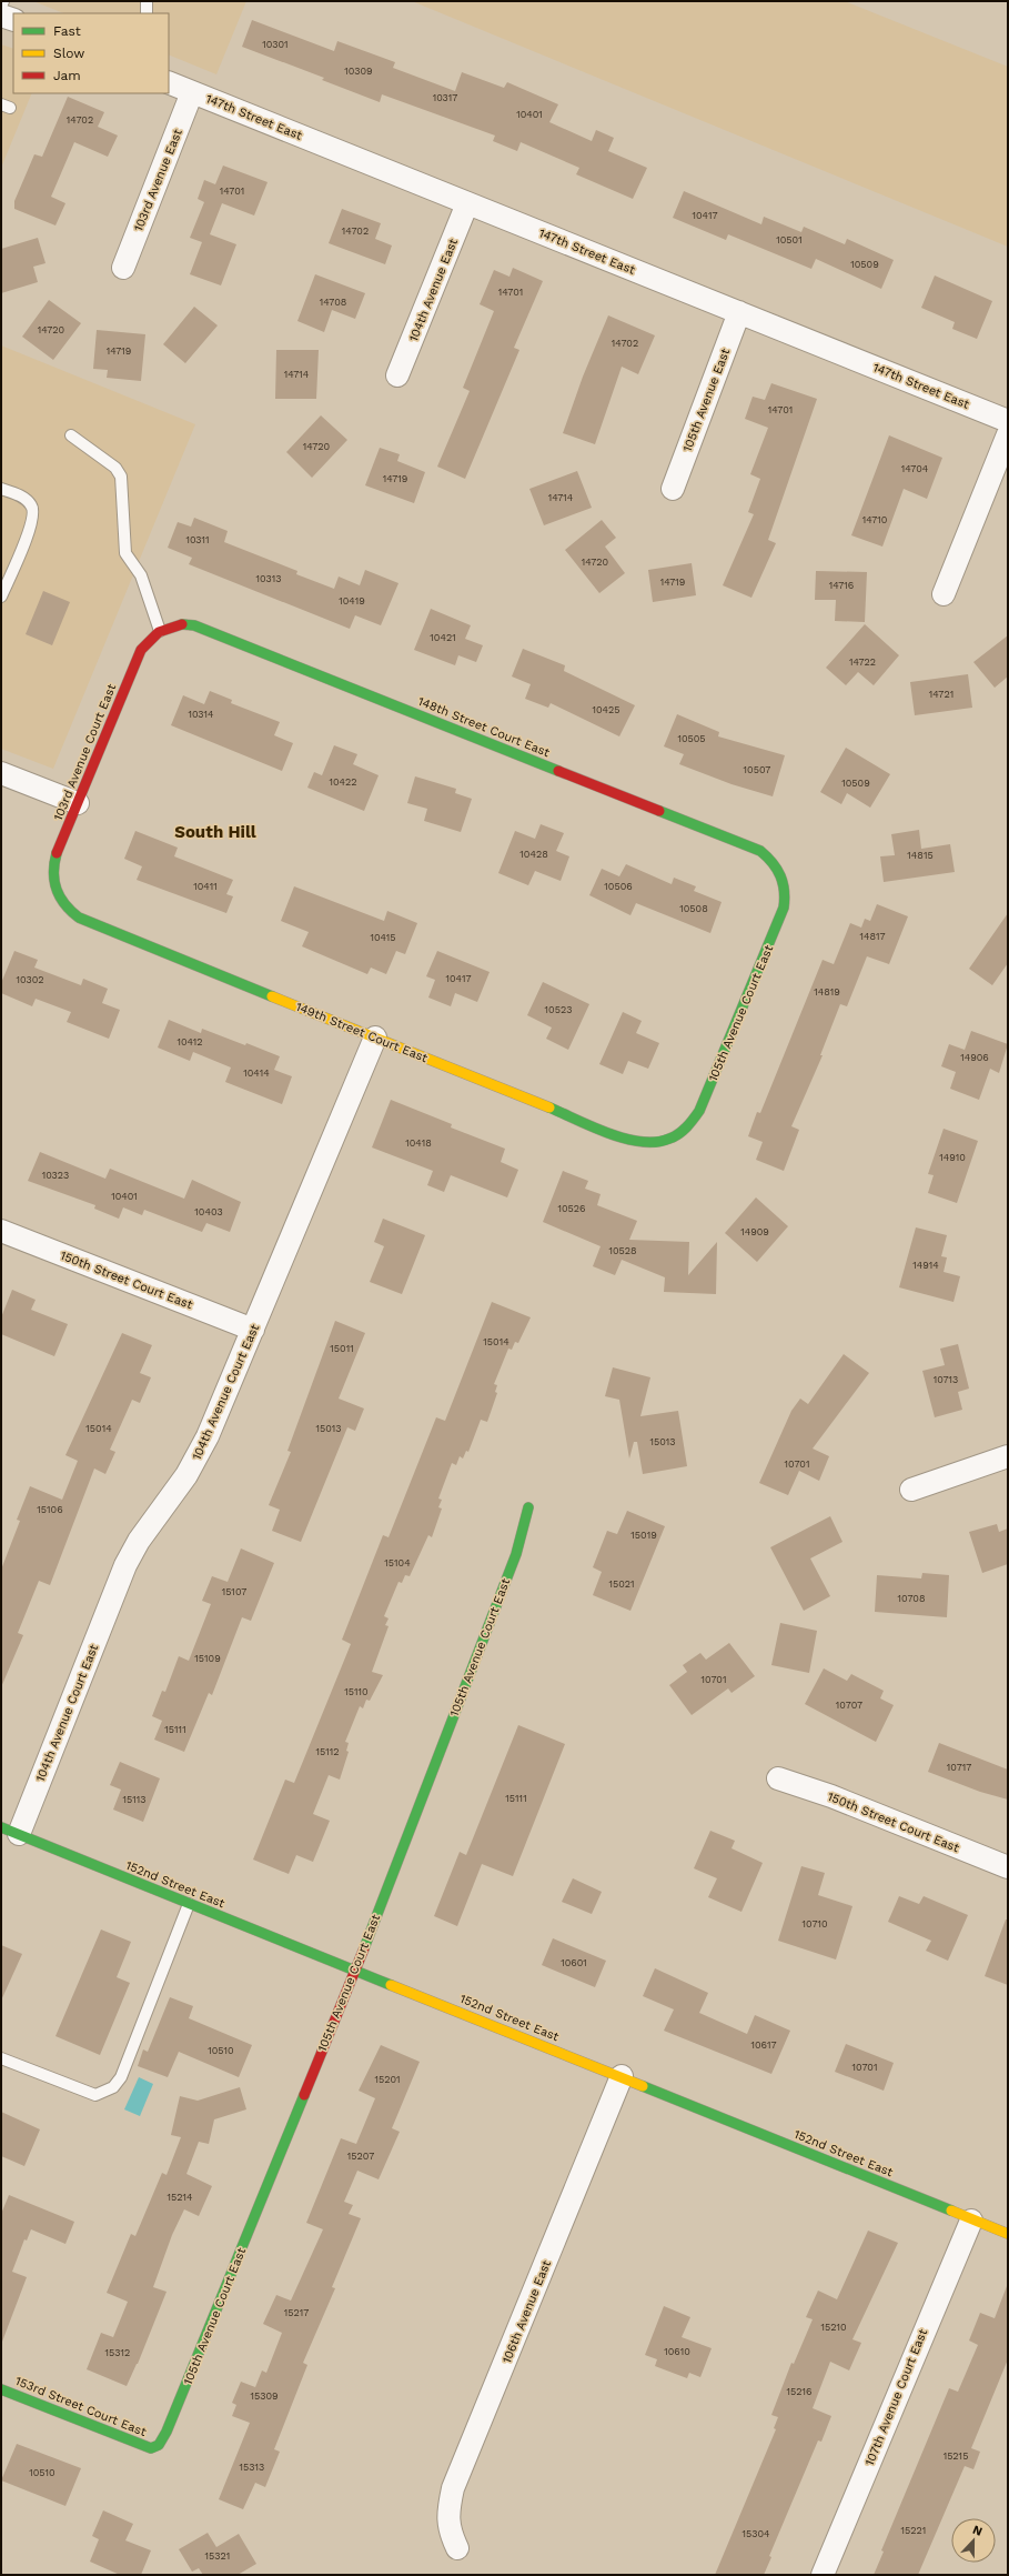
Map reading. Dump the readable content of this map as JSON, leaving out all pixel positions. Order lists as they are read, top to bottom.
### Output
{
  "streets": {
    "street": [
      "147th Street East",
      "103rd Avenue East",
      "104th Avenue East",
      "105th Avenue East",
      "148th Street Court East",
      "103rd Avenue Court East",
      "105th Avenue Court East",
      "149th Street Court East",
      "150th Street Court East",
      "104th Avenue Court East",
      "152nd Street East",
      "106th Avenue East",
      "107th Avenue Court East",
      "153rd Street Court East"
    ]
  },
  "crossings": [
    ["147th Street East", "103rd Avenue East"],
    ["147th Street East", "104th Avenue East"],
    ["147th Street East", "105th Avenue East"],
    ["148th Street Court East", "103rd Avenue Court East"],
    ["148th Street Court East", "105th Avenue Court East"],
    ["103rd Avenue Court East", "149th Street Court East"],
    ["105th Avenue Court East", "149th Street Court East"],
    ["105th Avenue Court East", "152nd Street East"],
    ["105th Avenue Court East", "153rd Street Court East"],
    ["149th Street Court East", "104th Avenue Court East"],
    ["150th Street Court East", "104th Avenue Court East"],
    ["104th Avenue Court East", "152nd Street East"],
    ["152nd Street East", "106th Avenue East"],
    ["152nd Street East", "107th Avenue Court East"]
  ],
  "districts": ["South Hill"],
  "house_numbers": [
    "10301",
    "10309",
    "10317",
    "10401",
    "14702",
    "14701",
    "10417",
    "14702",
    "10501",
    "10509",
    "14701",
    "14708",
    "14720",
    "14702",
    "14719",
    "14714",
    "14701",
    "14720",
    "14704",
    "14719",
    "14714",
    "14710",
    "10311",
    "14720",
    "10313",
    "14719",
    "14716",
    "10419",
    "10421",
    "14722",
    "14721",
    "10425",
    "10314",
    "10505",
    "10507",
    "10422",
    "10509",
    "10428",
    "14815",
    "10411",
    "10506",
    "10508",
    "14817",
    "10415",
    "10417",
    "10302",
    "14819",
    "10523",
    "10412",
    "14906",
    "10414",
    "10418",
    "14910",
    "10323",
    "10401",
    "10526",
    "10403",
    "14909",
    "10528",
    "14914",
    "15014",
    "15011",
    "10713",
    "15014",
    "15013",
    "15013",
    "10701",
    "15106",
    "15019",
    "15104",
    "15021",
    "15107",
    "10708",
    "15109",
    "10701",
    "15110",
    "10707",
    "15111",
    "15112",
    "10717",
    "15111",
    "15113",
    "10710",
    "10601",
    "10617",
    "10510",
    "10701",
    "15201",
    "15207",
    "15214",
    "15217",
    "15210",
    "10610",
    "15312",
    "15216",
    "15309",
    "15215",
    "15313",
    "10510",
    "15221",
    "15304",
    "15321"
  ],
  "legend": ["Fast", "Slow", "Jam"],
  "north": "top"
}
